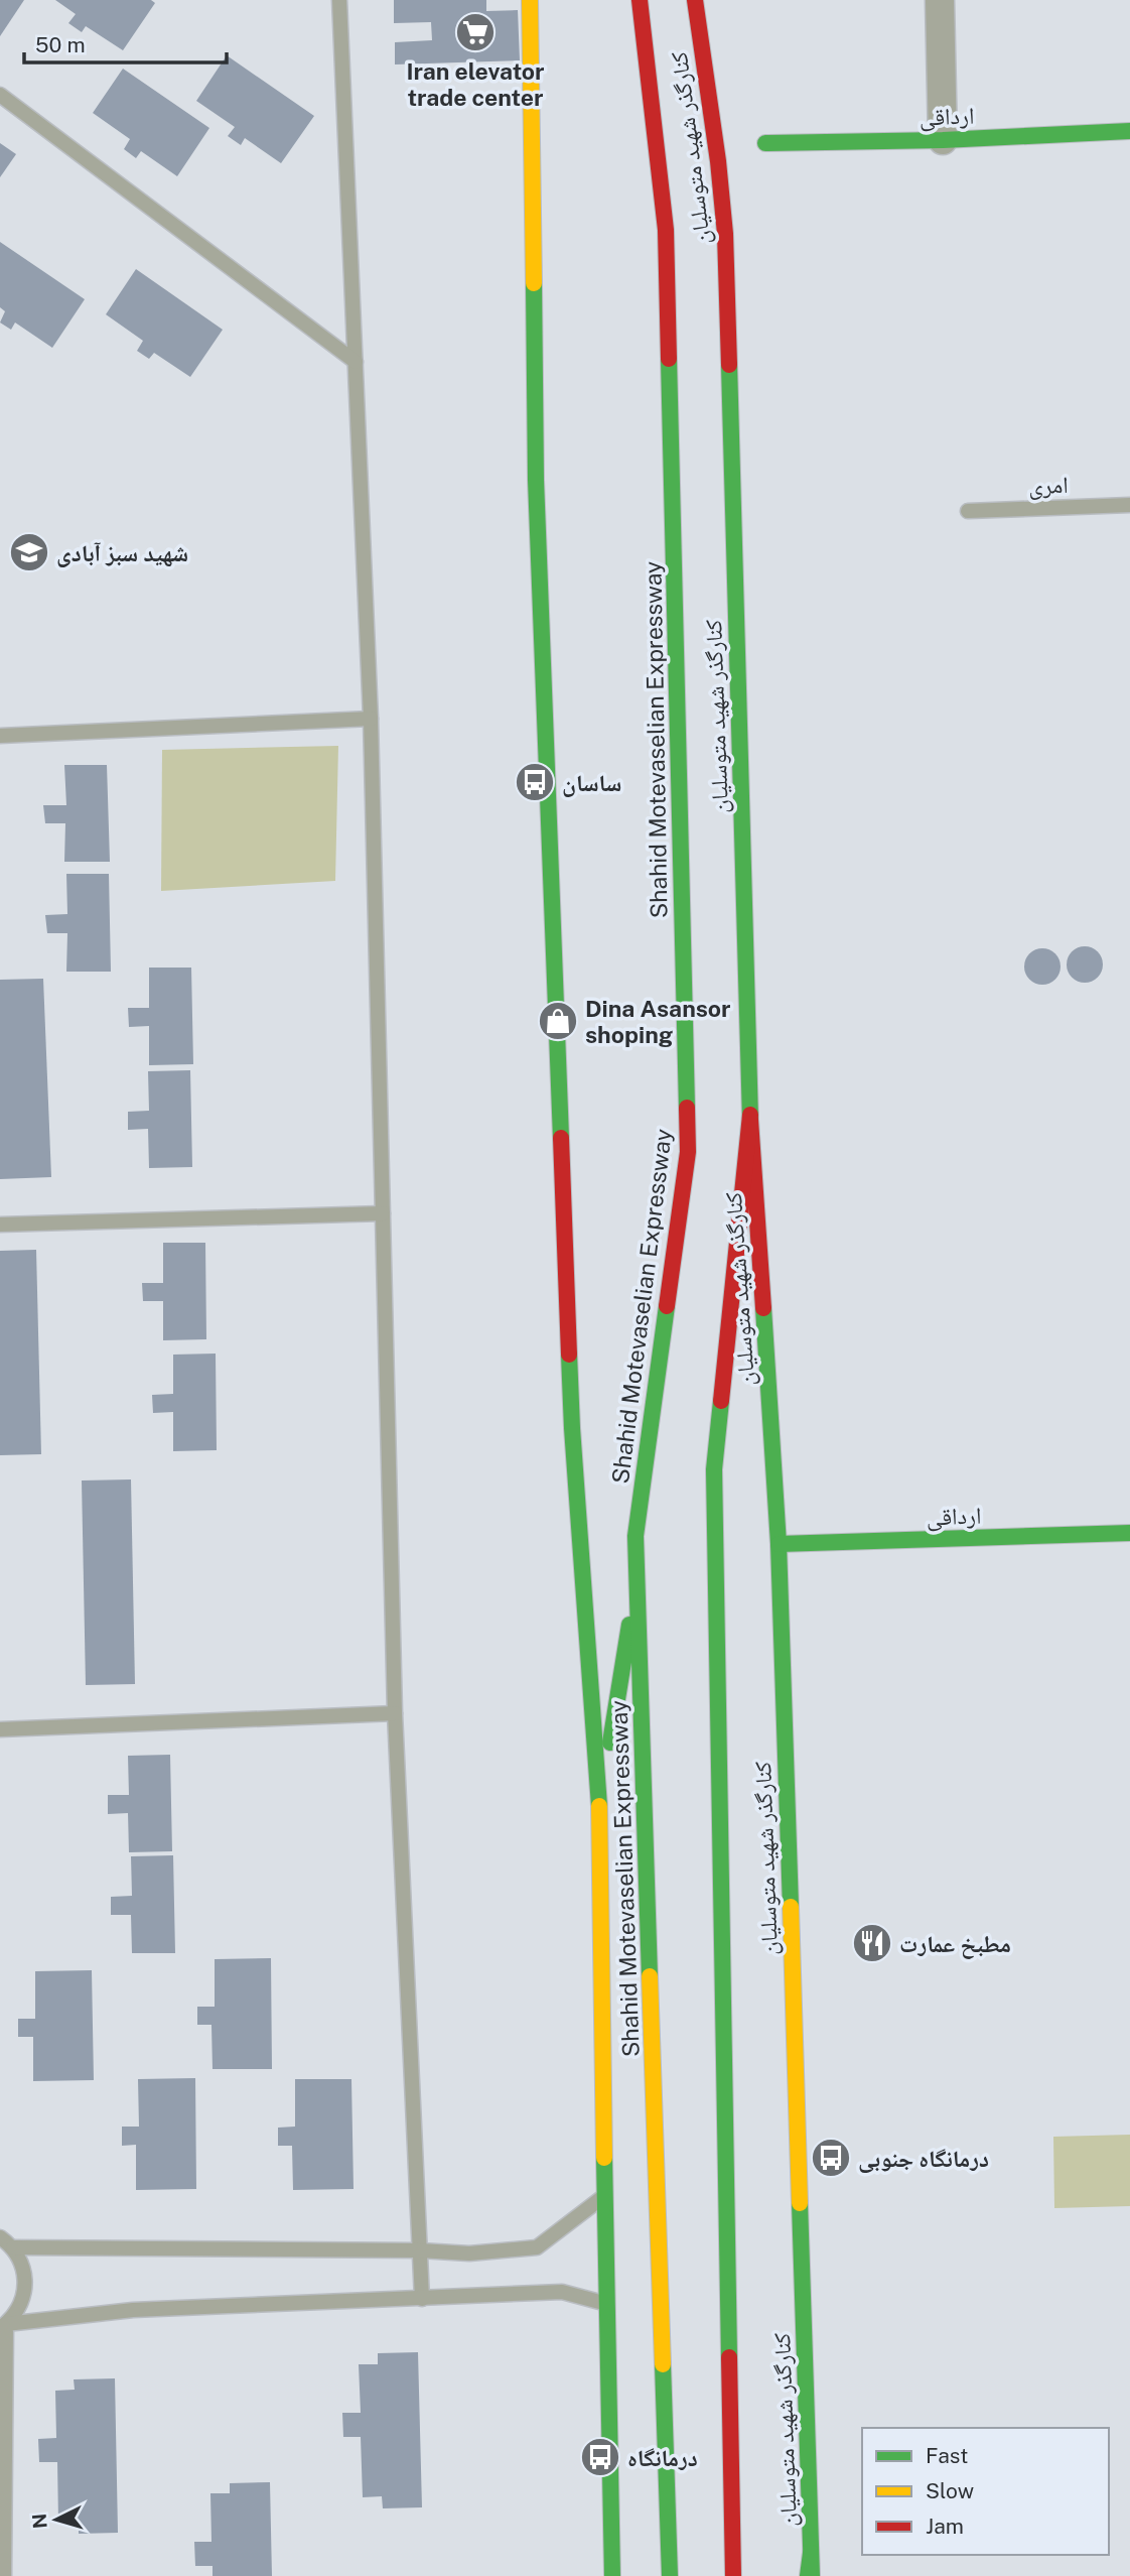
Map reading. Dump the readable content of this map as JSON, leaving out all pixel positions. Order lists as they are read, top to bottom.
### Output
{
  "streets": {
    "main road": ["ارداقی", "کنارگذر شهید متوسلیان", "Shahid Motevaselian Expressway"],
    "lane": ["امری"]
  },
  "crossings": [
    ["ارداقی", "کنارگذر شهید متوسلیان"]
  ],
  "places": {
    "supermarket": ["Iran elevator trade center"],
    "school or university": ["شهید سبز آبادی"],
    "bus stop": ["ساسان", "درمانگاه جنوبی", "درمانگاه"],
    "shop": ["Dina Asansor shoping"],
    "restaurant": ["مطبخ عمارت"]
  },
  "legend": ["Fast", "Slow", "Jam"],
  "scale_bar": "50 m",
  "north": "left"
}
